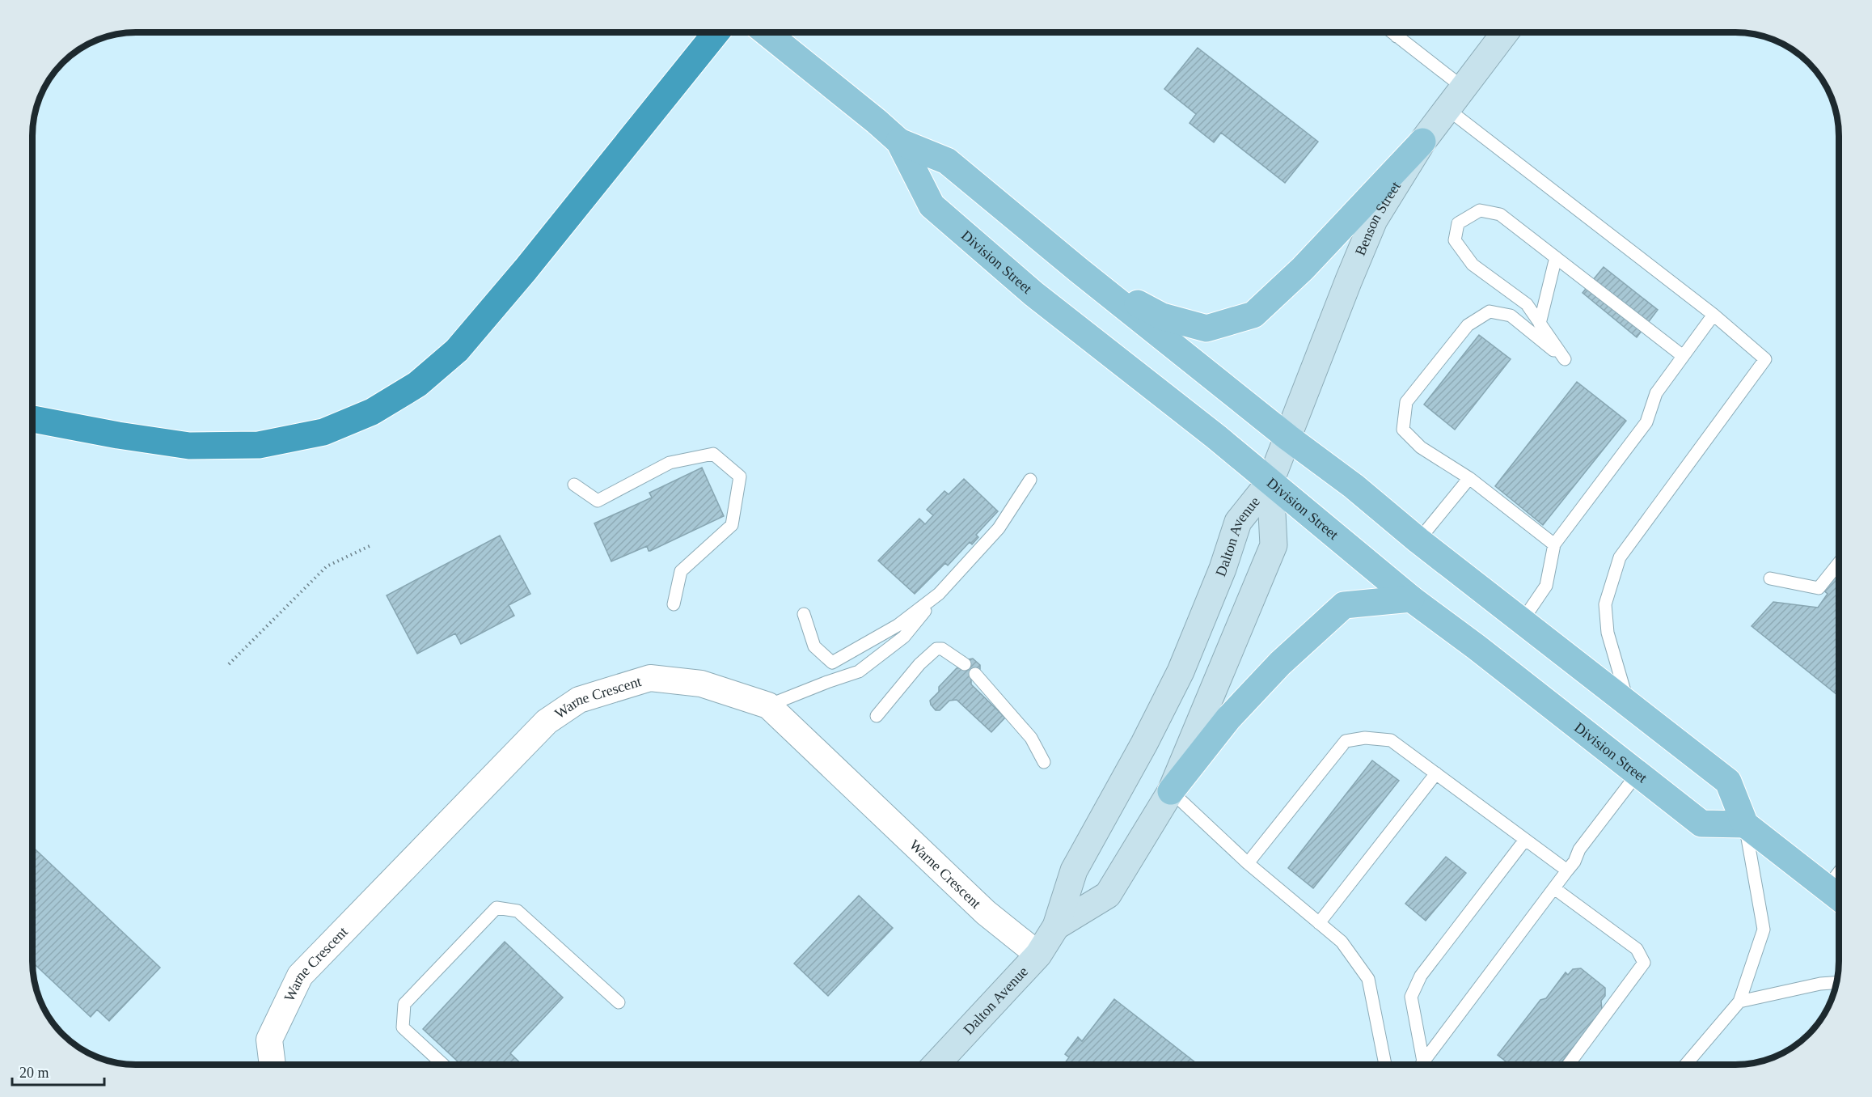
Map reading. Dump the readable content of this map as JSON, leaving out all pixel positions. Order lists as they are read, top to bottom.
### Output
{
  "streets": {
    "main road": ["Division Street"],
    "street": ["Benson Street", "Dalton Avenue", "Warne Crescent"]
  },
  "crossings": [
    ["Benson Street", "Division Street"],
    ["Benson Street", "Dalton Avenue"],
    ["Division Street", "Dalton Avenue"],
    ["Dalton Avenue", "Warne Crescent"]
  ],
  "scale_bar": "20 m"
}
